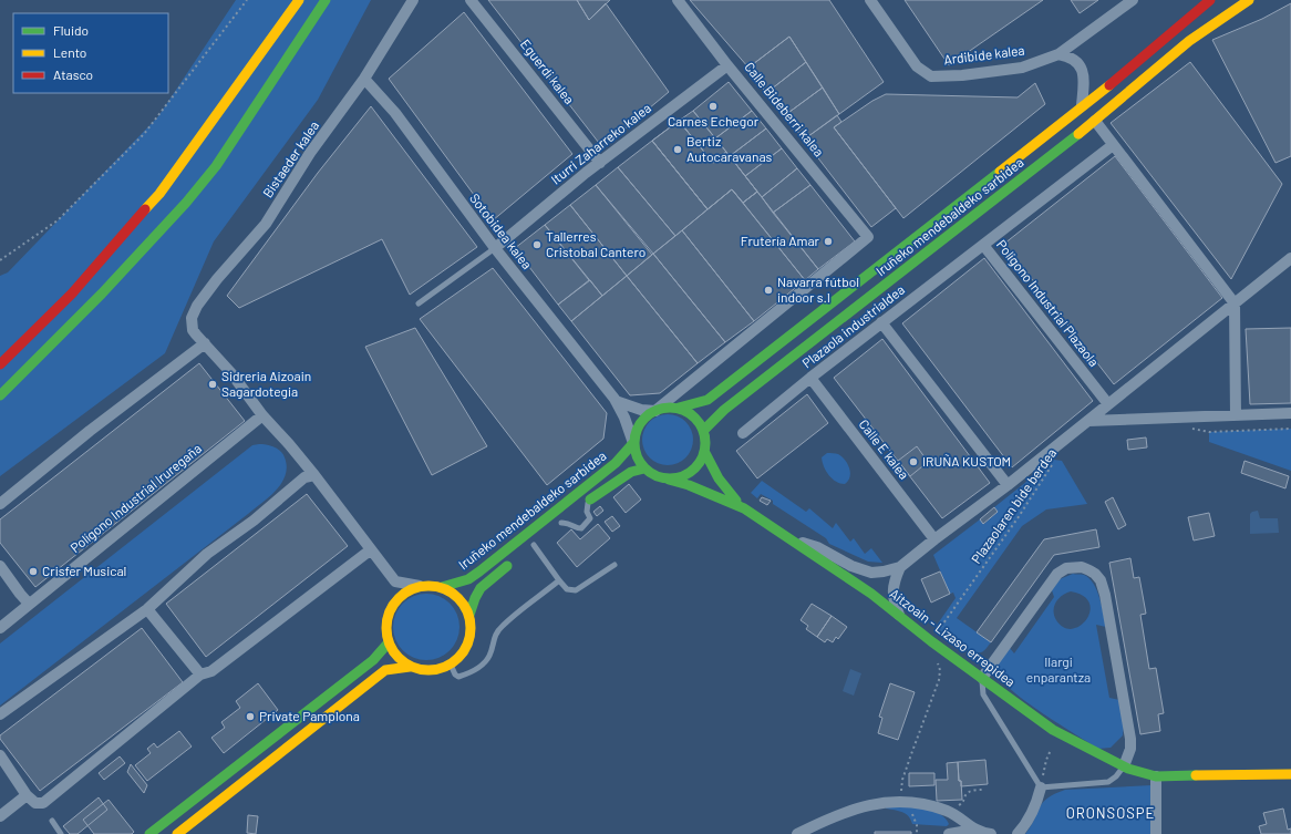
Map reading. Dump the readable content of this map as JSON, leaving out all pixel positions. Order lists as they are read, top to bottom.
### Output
{
  "streets": {
    "main road": ["Iruñeko mendebaldeko sarbidea", "Aitzoain - Lizaso errepidea"],
    "street": [
      "Ardibide kalea",
      "Eguerdi kalea",
      "Calle Bideberri kalea",
      "Iturri Zaharreko kalea",
      "Bistaeder kalea",
      "Sotobidea kalea",
      "Polígono Industrial Plazaola",
      "Plazaola industrialdea",
      "Calle E kalea",
      "Polígono Industrial Iruregaña"
    ],
    "path": ["Plazaolaren bide berdea"]
  },
  "crossings": [
    ["Eguerdi kalea", "Iturri Zaharreko kalea"],
    ["Calle Bideberri kalea", "Iturri Zaharreko kalea"],
    ["Calle Bideberri kalea", "Iruñeko mendebaldeko sarbidea"],
    ["Calle Bideberri kalea", "Sotobidea kalea"],
    ["Iturri Zaharreko kalea", "Sotobidea kalea"],
    ["Bistaeder kalea", "Sotobidea kalea"],
    ["Iruñeko mendebaldeko sarbidea", "Sotobidea kalea"],
    ["Polígono Industrial Plazaola", "Plazaola industrialdea"],
    ["Plazaola industrialdea", "Calle E kalea"]
  ],
  "districts": ["ORONSOSPE"],
  "parks": ["Ilargi enparantza"],
  "places": [
    "Carnes Echegor",
    "Bertiz Autocaravanas",
    "Frutería Amar",
    "Tallerres Cristobal Cantero",
    "Navarra fútbol indoor s.l",
    "Sidreria Aizoain Sagardotegia",
    "IRUÑA KUSTOM",
    "Crisfer Musical",
    "Private Pamplona"
  ],
  "legend": ["Fluido", "Lento", "Atasco"]
}
